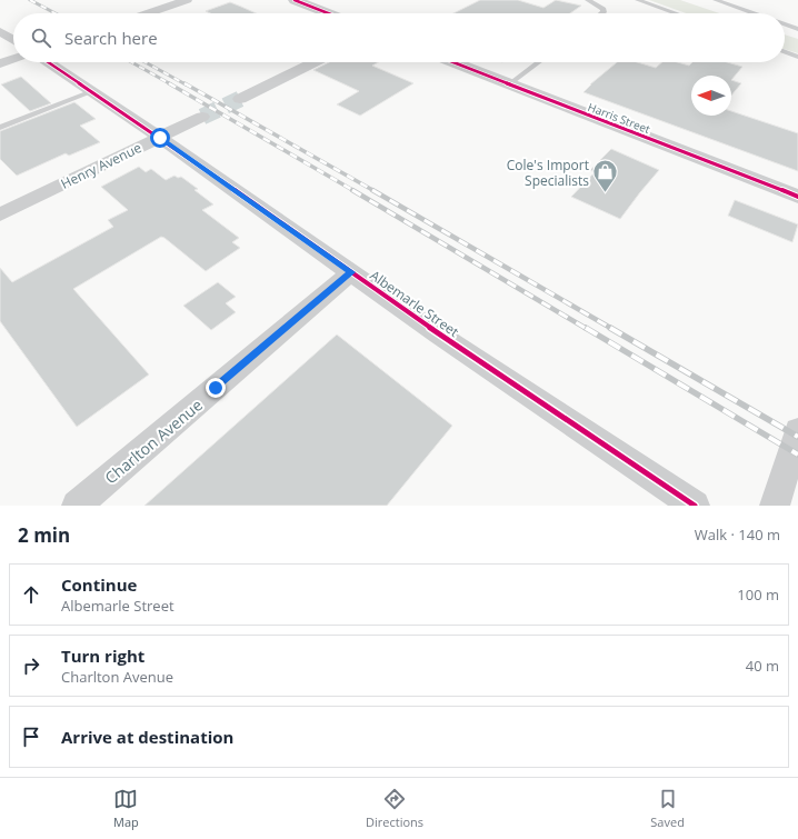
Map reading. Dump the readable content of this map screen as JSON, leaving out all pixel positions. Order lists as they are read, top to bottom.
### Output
{
  "streets": {
    "street": [
      "Harris Street",
      "Henry Avenue",
      "Albemarle Street",
      "Charlton Avenue"
    ]
  },
  "crossings": [
    ["Henry Avenue", "Albemarle Street"],
    ["Albemarle Street", "Charlton Avenue"]
  ],
  "places": {
    "shop": ["Cole's Import Specialists"]
  },
  "north": "left",
  "page": {
    "search": "Search here",
    "heading": ["2 min", "Walk · 140 m"],
    "list": [
      ["Continue", "Albemarle Street", "100 m"],
      ["Turn right", "Charlton Avenue", "40 m"],
      "Arrive at destination"
    ],
    "nav": ["Map", "Directions", "Saved"]
  }
}
